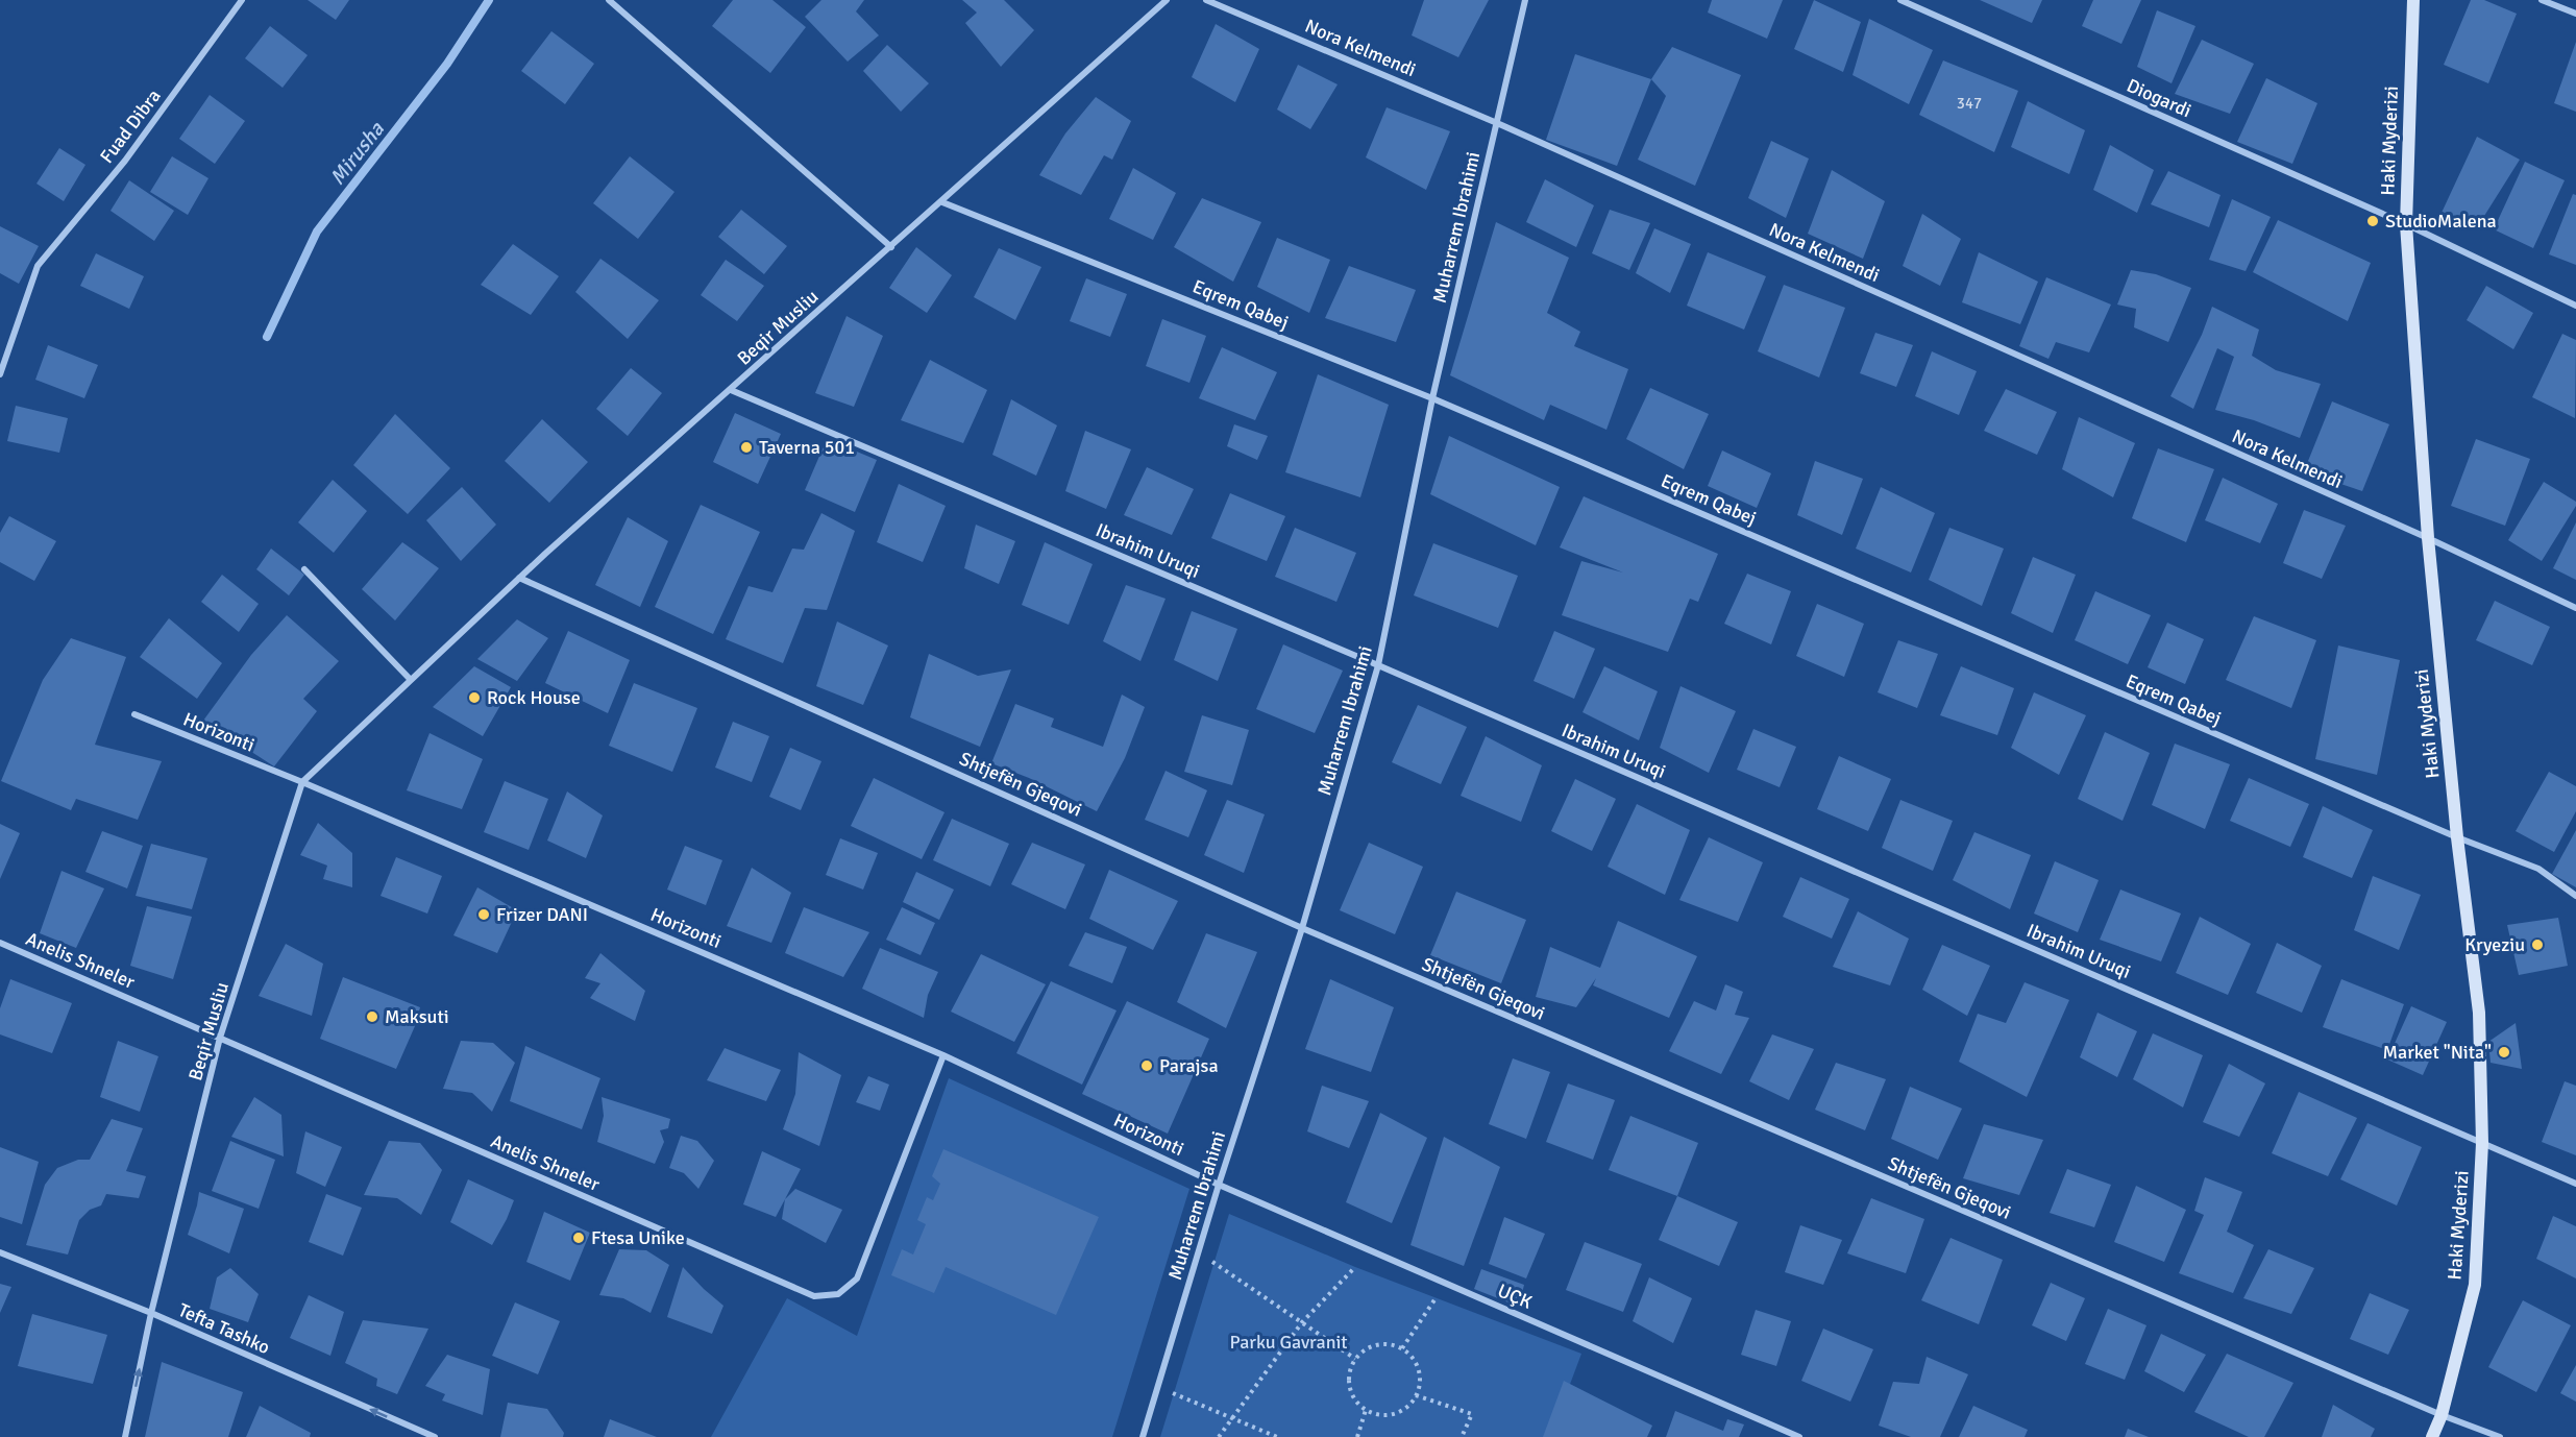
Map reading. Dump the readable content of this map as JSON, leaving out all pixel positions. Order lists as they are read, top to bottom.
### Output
{
  "streets": {
    "street": [
      "Nora Kelmendi",
      "Diogardi",
      "Fuad Dibra",
      "Haki Myderizi",
      "Muharrem Ibrahimi",
      "Eqrem Qabej",
      "Beqir Musliu",
      "Ibrahim Uruqi",
      "Horizonti",
      "Shtjefën Gjeqovi",
      "Anelis Shneler",
      "UÇK",
      "Tefta Tashko"
    ]
  },
  "crossings": [
    ["Nora Kelmendi", "Haki Myderizi"],
    ["Nora Kelmendi", "Muharrem Ibrahimi"],
    ["Diogardi", "Haki Myderizi"],
    ["Haki Myderizi", "Eqrem Qabej"],
    ["Haki Myderizi", "Ibrahim Uruqi"],
    ["Haki Myderizi", "Shtjefën Gjeqovi"],
    ["Muharrem Ibrahimi", "Eqrem Qabej"],
    ["Muharrem Ibrahimi", "Ibrahim Uruqi"],
    ["Muharrem Ibrahimi", "Horizonti"],
    ["Muharrem Ibrahimi", "Shtjefën Gjeqovi"],
    ["Muharrem Ibrahimi", "UÇK"],
    ["Eqrem Qabej", "Beqir Musliu"],
    ["Beqir Musliu", "Ibrahim Uruqi"],
    ["Beqir Musliu", "Horizonti"],
    ["Beqir Musliu", "Shtjefën Gjeqovi"],
    ["Beqir Musliu", "Anelis Shneler"],
    ["Beqir Musliu", "Tefta Tashko"],
    ["Horizonti", "Anelis Shneler"],
    ["Horizonti", "UÇK"]
  ],
  "one_way": ["Tefta Tashko"],
  "water": ["Mirusha"],
  "parks": ["Parku Gavranit"],
  "places": [
    "StudioMalena",
    "Taverna 501",
    "Rock House",
    "Frizer DANI",
    "Kryeziu",
    "Maksuti",
    "Market \"Nita\"",
    "Parajsa",
    "Ftesa Unike"
  ],
  "house_numbers": ["347"]
}
